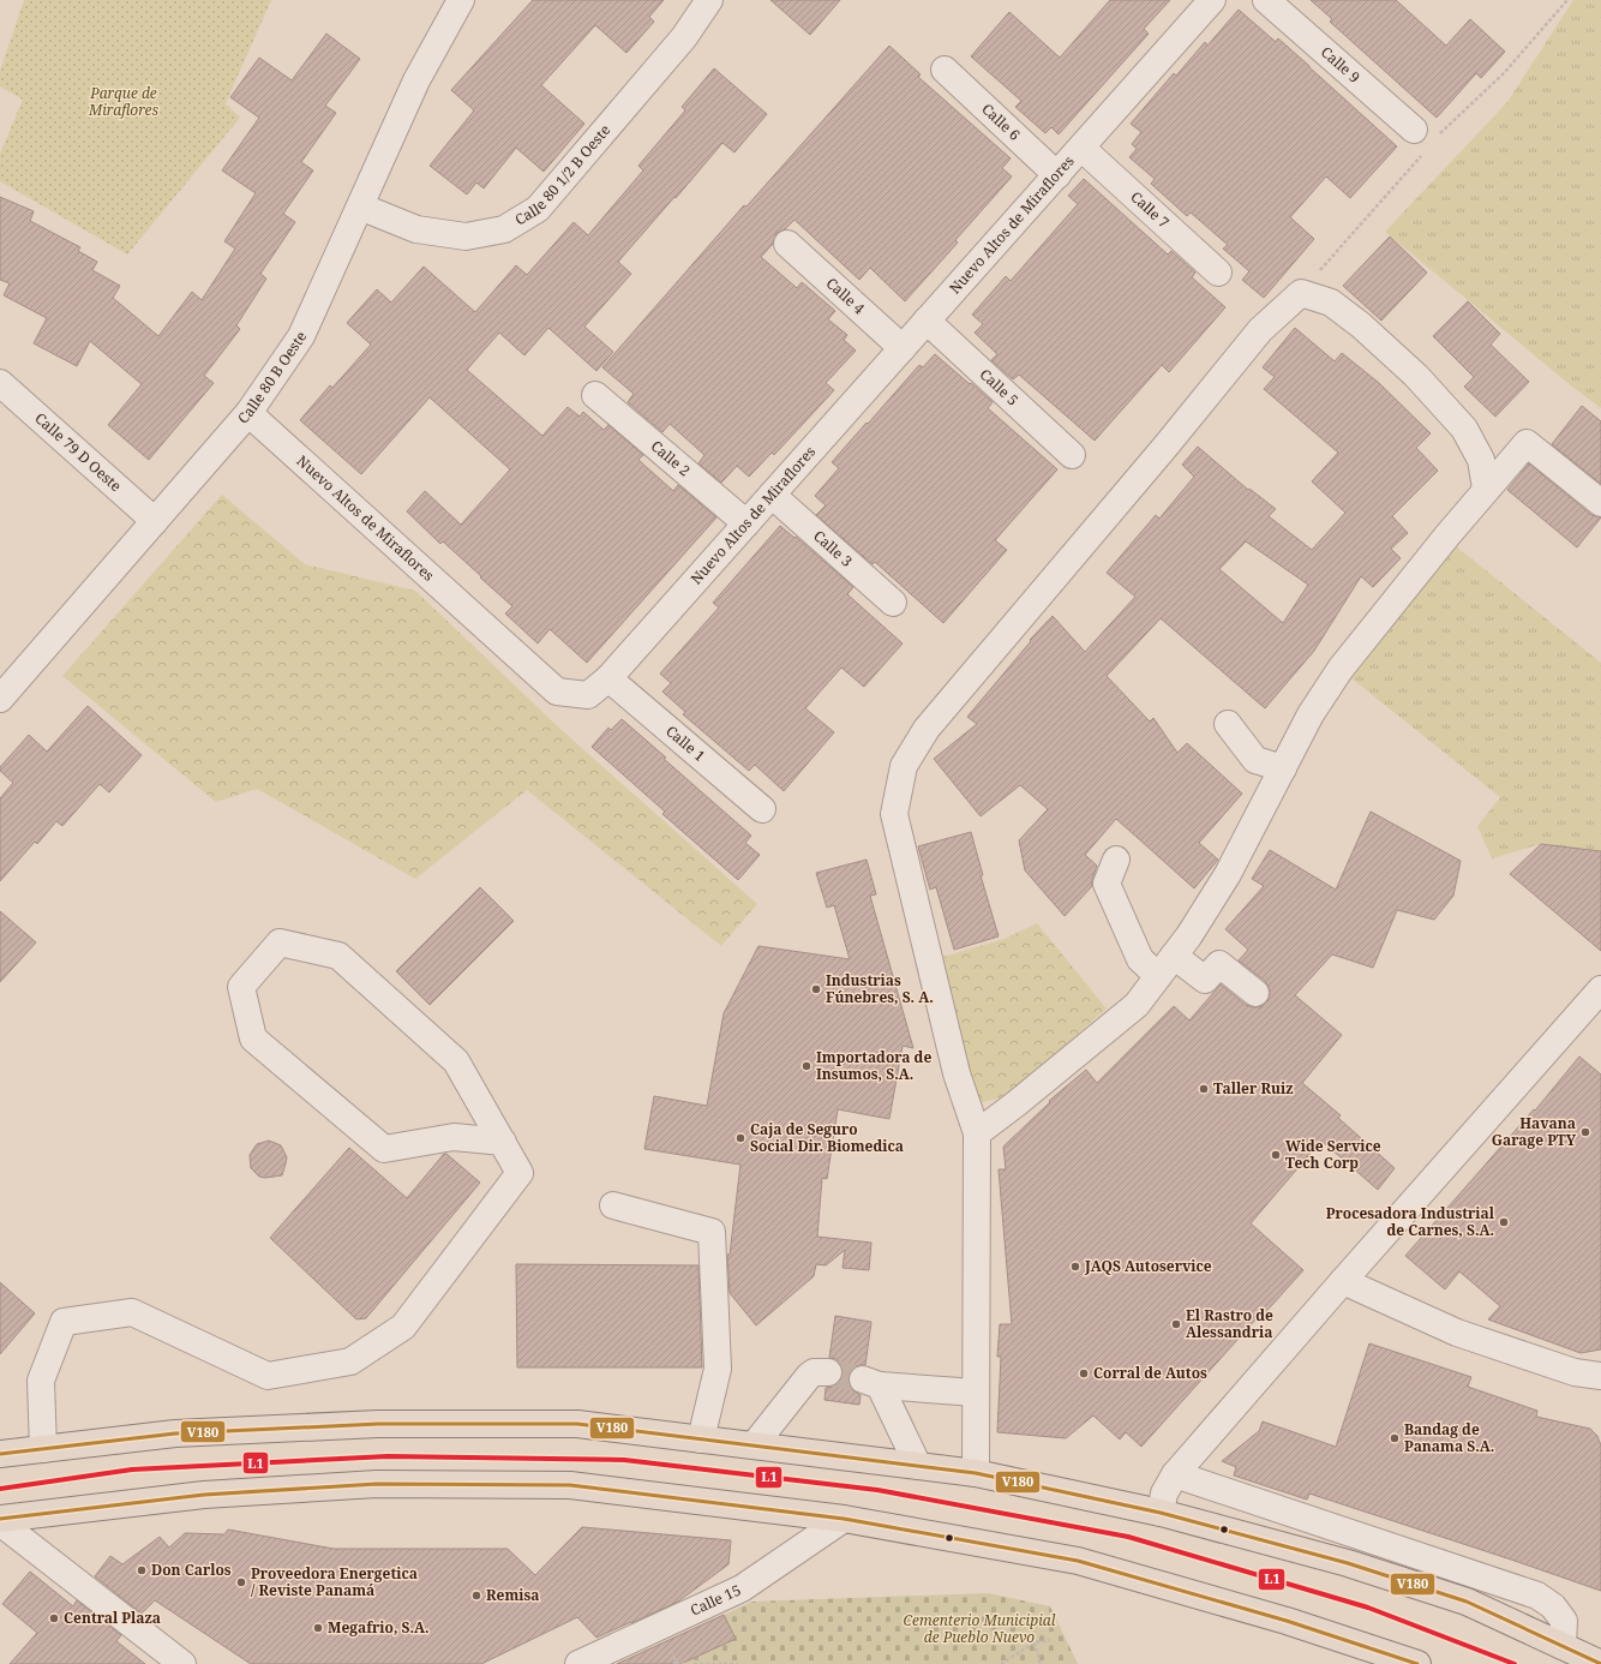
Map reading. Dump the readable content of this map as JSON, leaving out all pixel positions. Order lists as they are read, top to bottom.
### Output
{
  "streets": {
    "street": [
      "Calle 9",
      "Calle 6",
      "Calle 80 1/2 B Oeste",
      "Calle 7",
      "Nuevo Altos de Miraflores",
      "Calle 4",
      "Calle 80 B Oeste",
      "Calle 5",
      "Calle 79 D Oeste",
      "Calle 2",
      "Calle 3",
      "Calle 1",
      "Calle 15"
    ]
  },
  "crossings": [
    ["Calle 6", "Nuevo Altos de Miraflores"],
    ["Calle 80 1/2 B Oeste", "Calle 80 B Oeste"],
    ["Calle 7", "Nuevo Altos de Miraflores"],
    ["Nuevo Altos de Miraflores", "Calle 4"],
    ["Nuevo Altos de Miraflores", "Calle 80 B Oeste"],
    ["Nuevo Altos de Miraflores", "Calle 5"],
    ["Nuevo Altos de Miraflores", "Calle 2"],
    ["Nuevo Altos de Miraflores", "Calle 3"],
    ["Nuevo Altos de Miraflores", "Calle 1"],
    ["Calle 80 B Oeste", "Calle 79 D Oeste"]
  ],
  "parks": ["Parque de Miraflores", "Cementerio Municipial de Pueblo Nuevo"],
  "places": [
    "Industrias Fúnebres, S. A.",
    "Importadora de Insumos, S.A.",
    "Taller Ruiz",
    "Havana Garage PTY",
    "Caja de Seguro Social Dir. Biomedica",
    "Wide Service Tech Corp",
    "Procesadora Industrial de Carnes, S.A.",
    "JAQS Autoservice",
    "El Rastro de Alessandria",
    "Corral de Autos",
    "Bandag de Panama S.A.",
    "Don Carlos",
    "Proveedora Energetica / Reviste Panamá",
    "Remisa",
    "Central Plaza",
    "Megafrio, S.A."
  ],
  "lines": ["transit line V180", "transit line L1"]
}
